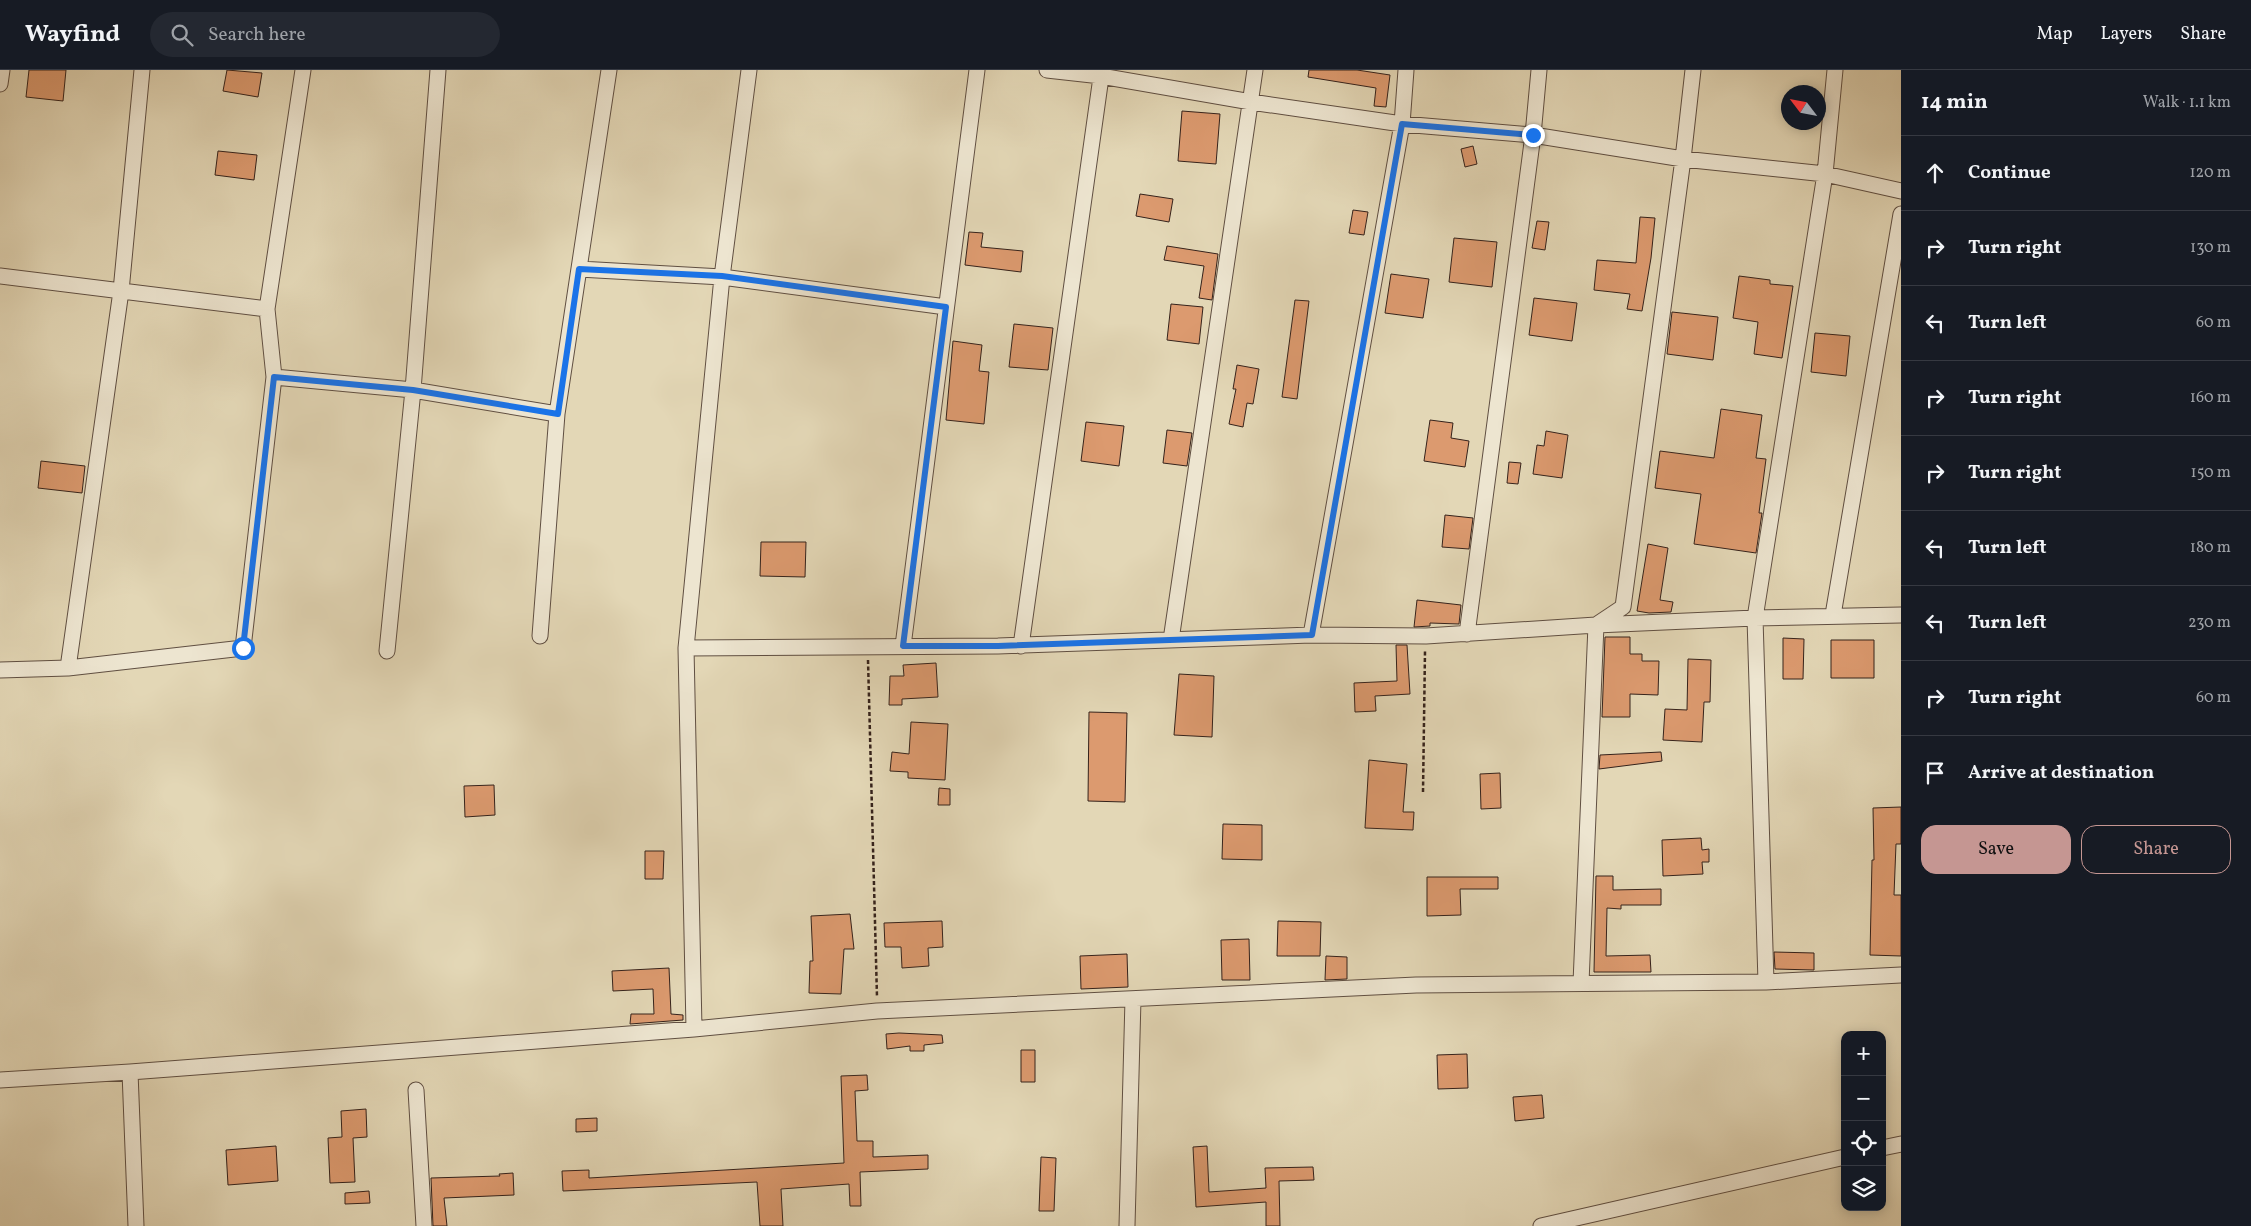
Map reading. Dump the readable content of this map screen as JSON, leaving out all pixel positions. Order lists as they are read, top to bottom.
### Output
{
  "north": "top left",
  "page": {
    "header": "Wayfind",
    "search": "Search here",
    "nav": ["Map", "Layers", "Share"],
    "heading": ["14 min", "Walk · 1.1 km"],
    "list": [
      ["Continue", "120 m"],
      ["Turn right", "130 m"],
      ["Turn left", "60 m"],
      ["Turn right", "160 m"],
      ["Turn right", "150 m"],
      ["Turn left", "180 m"],
      ["Turn left", "230 m"],
      ["Turn right", "60 m"],
      "Arrive at destination"
    ],
    "buttons": ["Save", "Share"],
    "map_buttons": ["+", "−"]
  }
}
